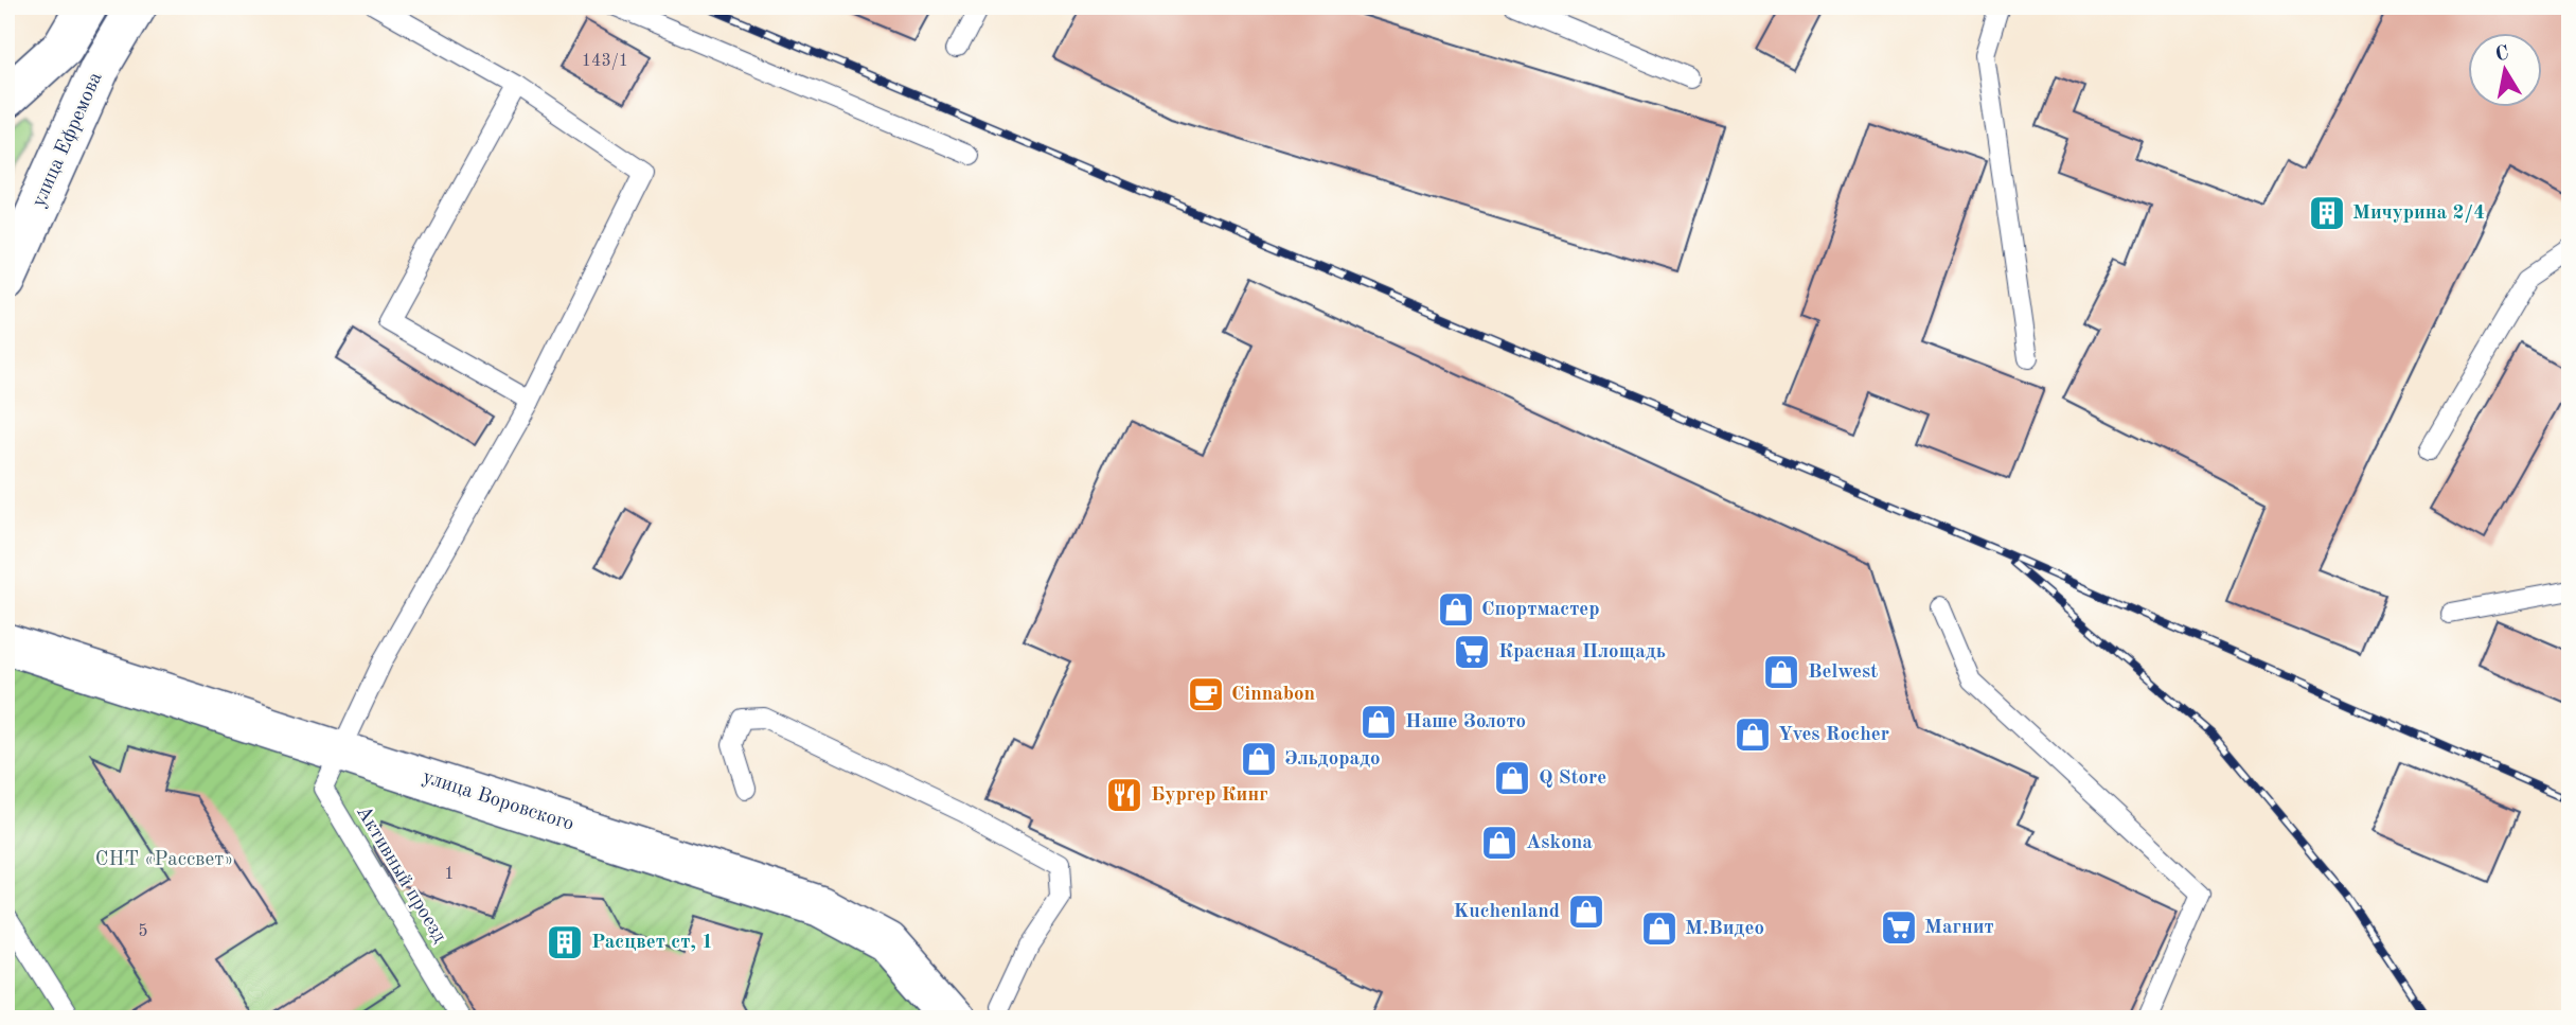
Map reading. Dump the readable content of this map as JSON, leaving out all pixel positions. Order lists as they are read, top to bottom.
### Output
{
  "streets": {
    "street": ["улица Ефремова", "улица Воровского"],
    "lane": ["Активный проезд"]
  },
  "crossings": [
    ["улица Воровского", "Активный проезд"]
  ],
  "parks": ["СНТ «Рассвет»"],
  "places": {
    "building": ["Мичурина 2/4", "Расцвет ст, 1"],
    "shop": [
      "Спортмастер",
      "Belwest",
      "Наше Золото",
      "Yves Rocher",
      "Эльдорадо",
      "Q Store",
      "Askona",
      "Kuchenland",
      "М.Видео"
    ],
    "supermarket": ["Красная Площадь", "Магнит"],
    "cafe": ["Cinnabon"],
    "restaurant": ["Бургер Кинг"]
  },
  "house_numbers": ["143/1", "1", "5"],
  "north": "top"
}
